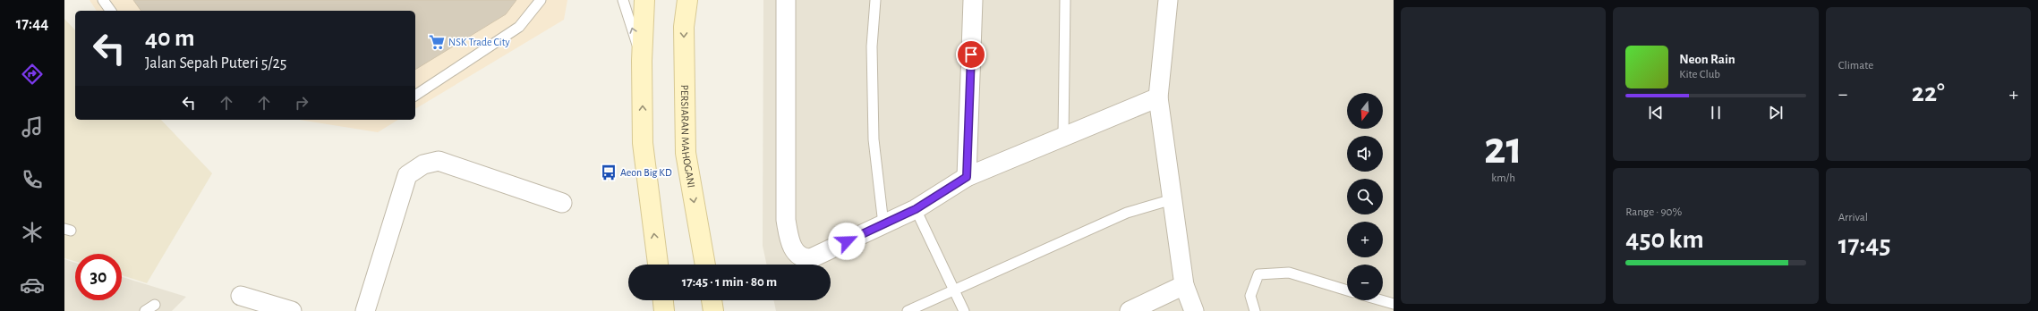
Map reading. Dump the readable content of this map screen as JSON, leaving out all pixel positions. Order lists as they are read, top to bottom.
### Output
{
  "streets": {
    "main road": ["PERSIARAN MAHOGANI"]
  },
  "places": {
    "supermarket": ["NSK Trade City"],
    "bus stop": ["Aeon Big KD"]
  },
  "north": "bottom",
  "page": {
    "tabs": "17:44",
    "tile": [
      ["21", "km/h"],
      "Climate",
      ["Range · 90%", "450 km"],
      ["Arrival", "17:45"]
    ],
    "turn": ["40 m", "Jalan Sepah Puteri 5/25"],
    "song": ["Neon Rain", "Kite Club"],
    "heat": ["−", "22°", "+"],
    "map_buttons": ["+", "−"],
    "limit": "30",
    "trip": "17:45 · 1 min · 80 m"
  }
}
